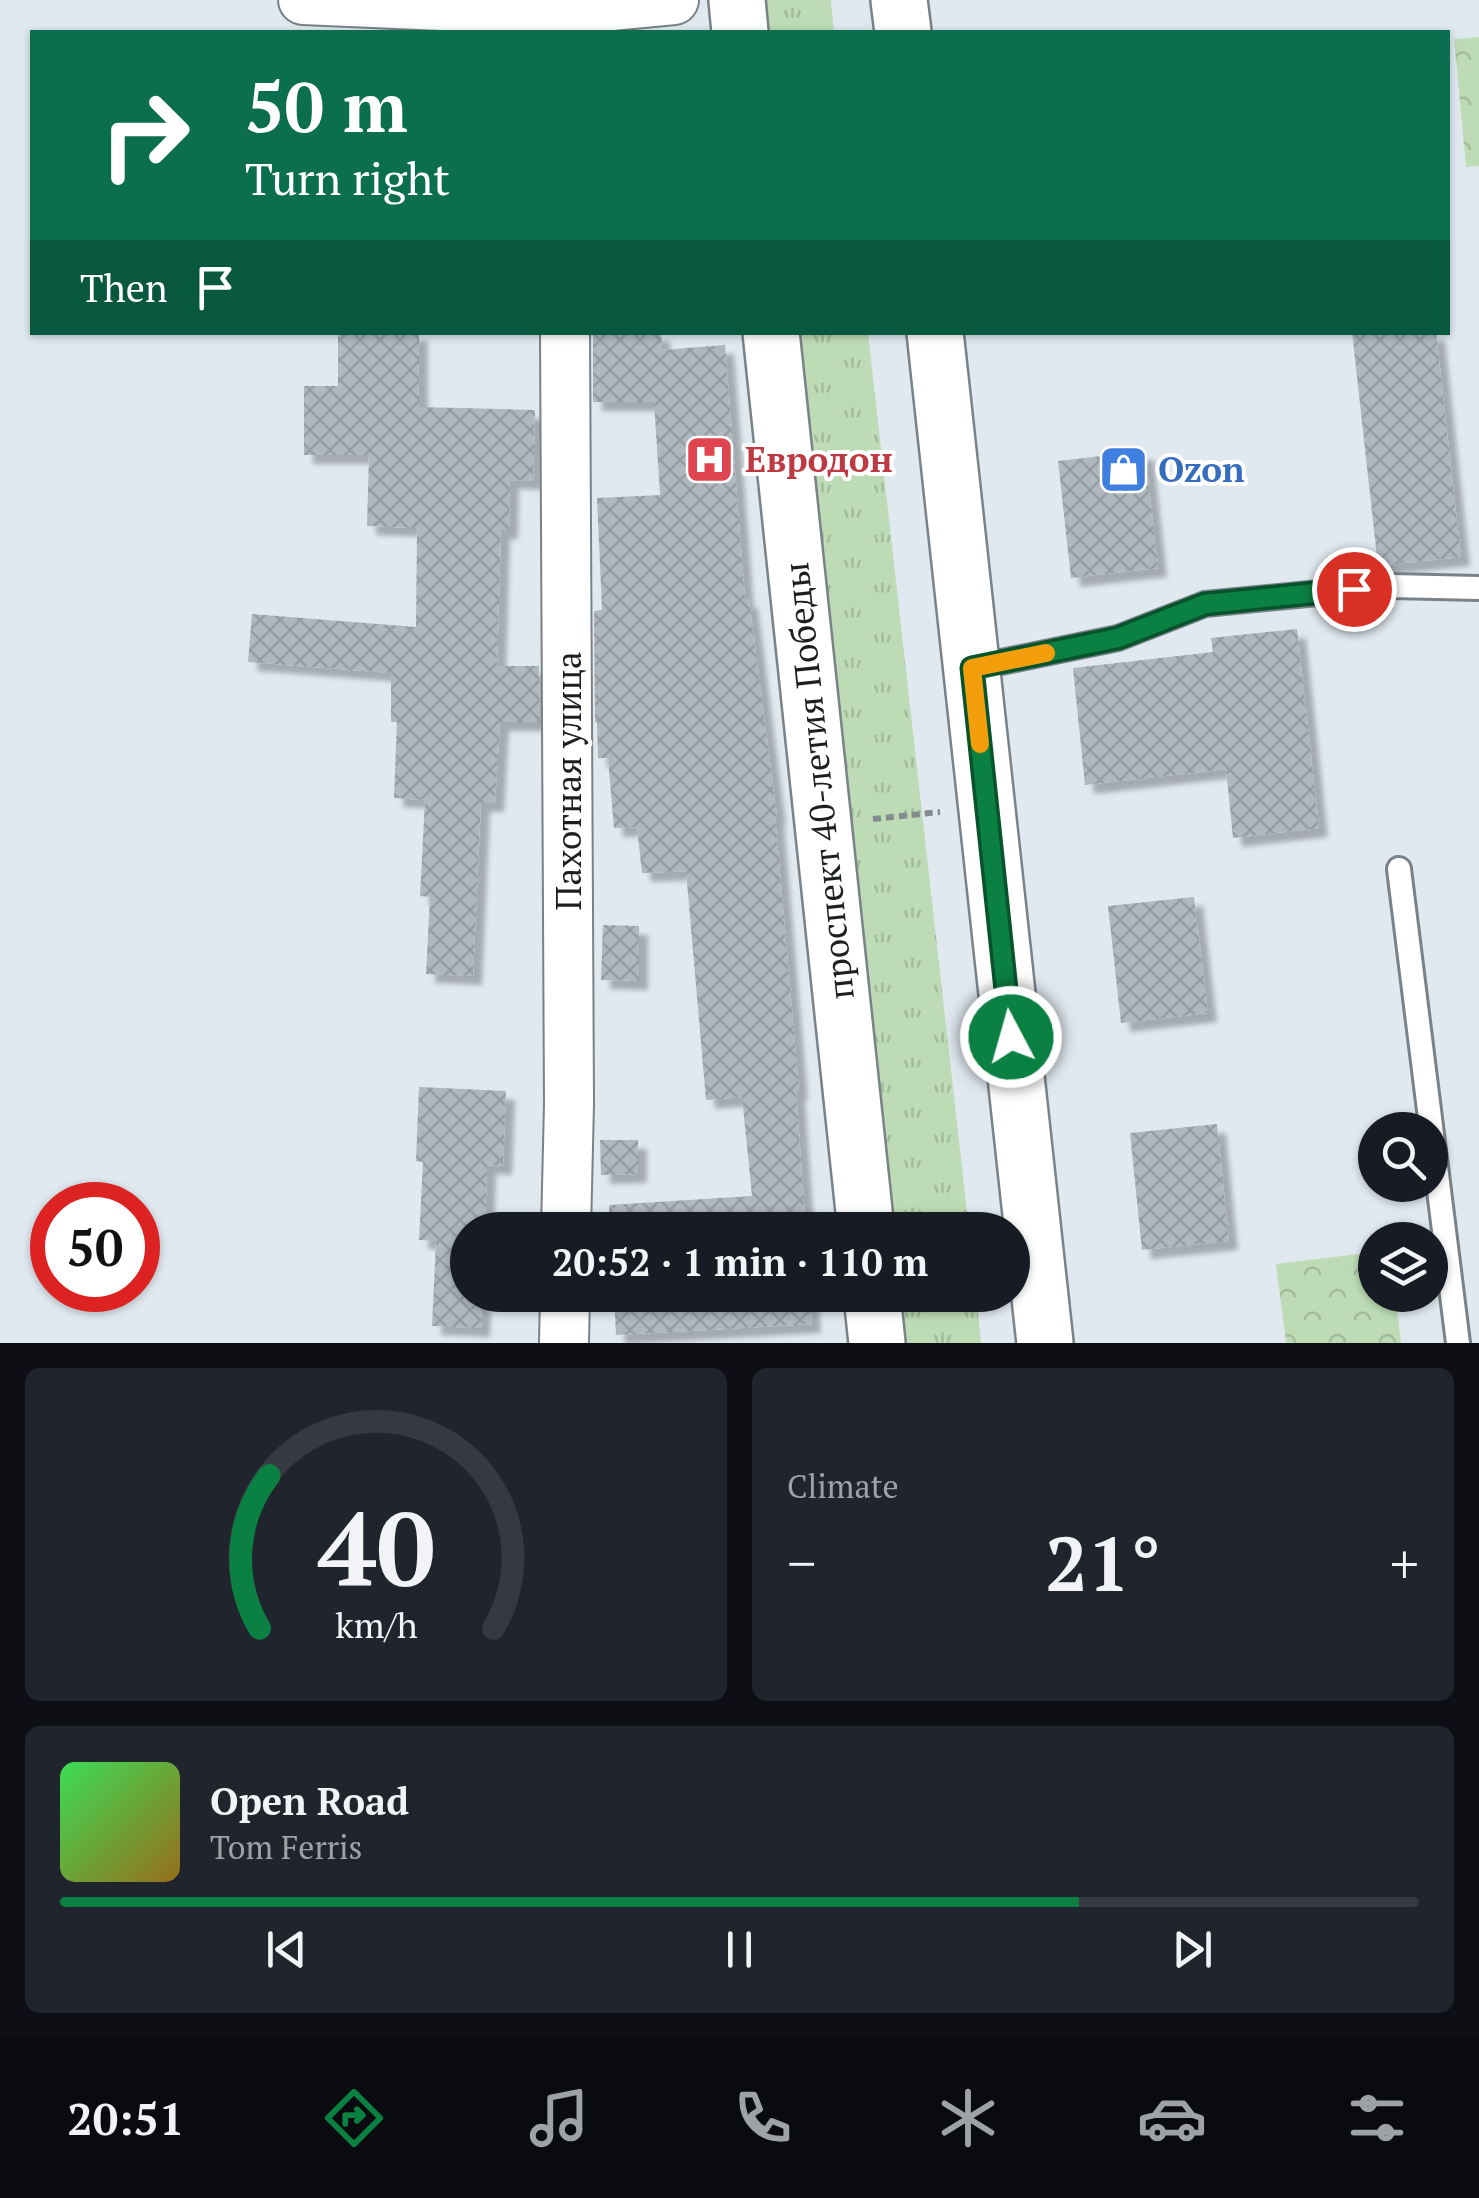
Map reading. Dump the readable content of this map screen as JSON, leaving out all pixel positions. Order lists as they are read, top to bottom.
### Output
{
  "streets": {
    "main road": ["проспект 40-летия Победы"],
    "street": ["Пахотная улица"]
  },
  "places": {
    "hospital": ["Евродон"],
    "shop": ["Ozon"]
  },
  "page": {
    "turn": ["50 m", "Turn right"],
    "then": "Then",
    "limit": "50",
    "trip": "20:52 · 1 min · 110 m",
    "tile": "Climate",
    "heat": ["−", "21°", "+"],
    "song": ["Open Road", "Tom Ferris"],
    "tabs": "20:51",
    "gauge": ["40", "km/h"]
  }
}
